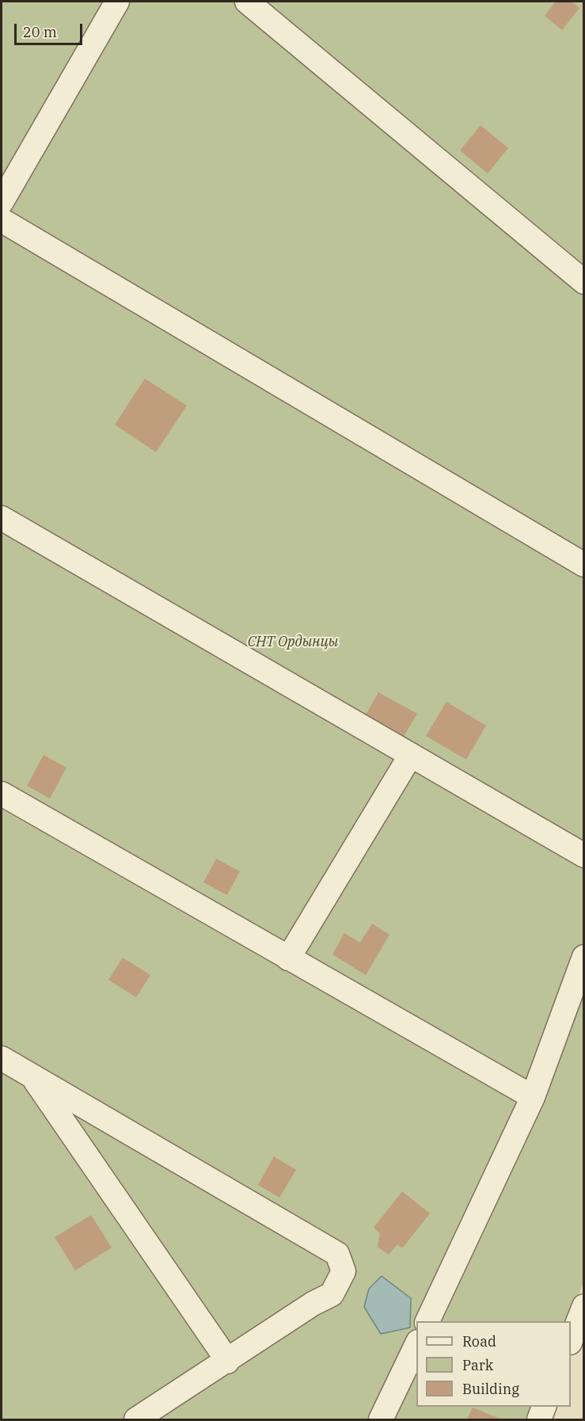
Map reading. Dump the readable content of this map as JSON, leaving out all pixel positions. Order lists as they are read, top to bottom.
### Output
{
  "parks": ["СНТ Ордынцы"],
  "legend": ["Road", "Park", "Building"],
  "scale_bar": "20 m"
}
